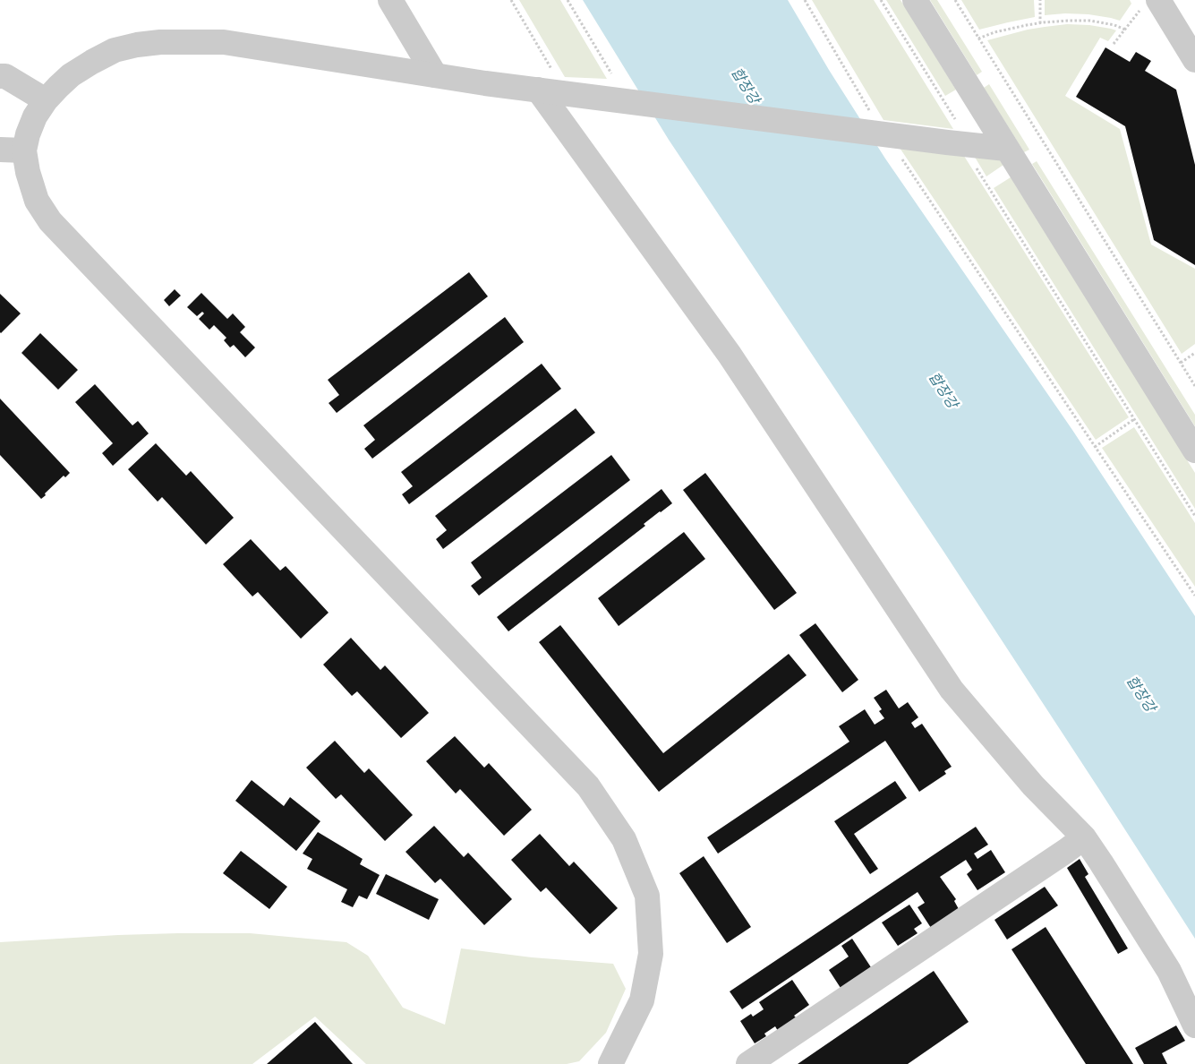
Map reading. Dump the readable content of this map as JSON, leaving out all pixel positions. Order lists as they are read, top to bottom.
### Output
{
  "water": ["합장강"]
}
